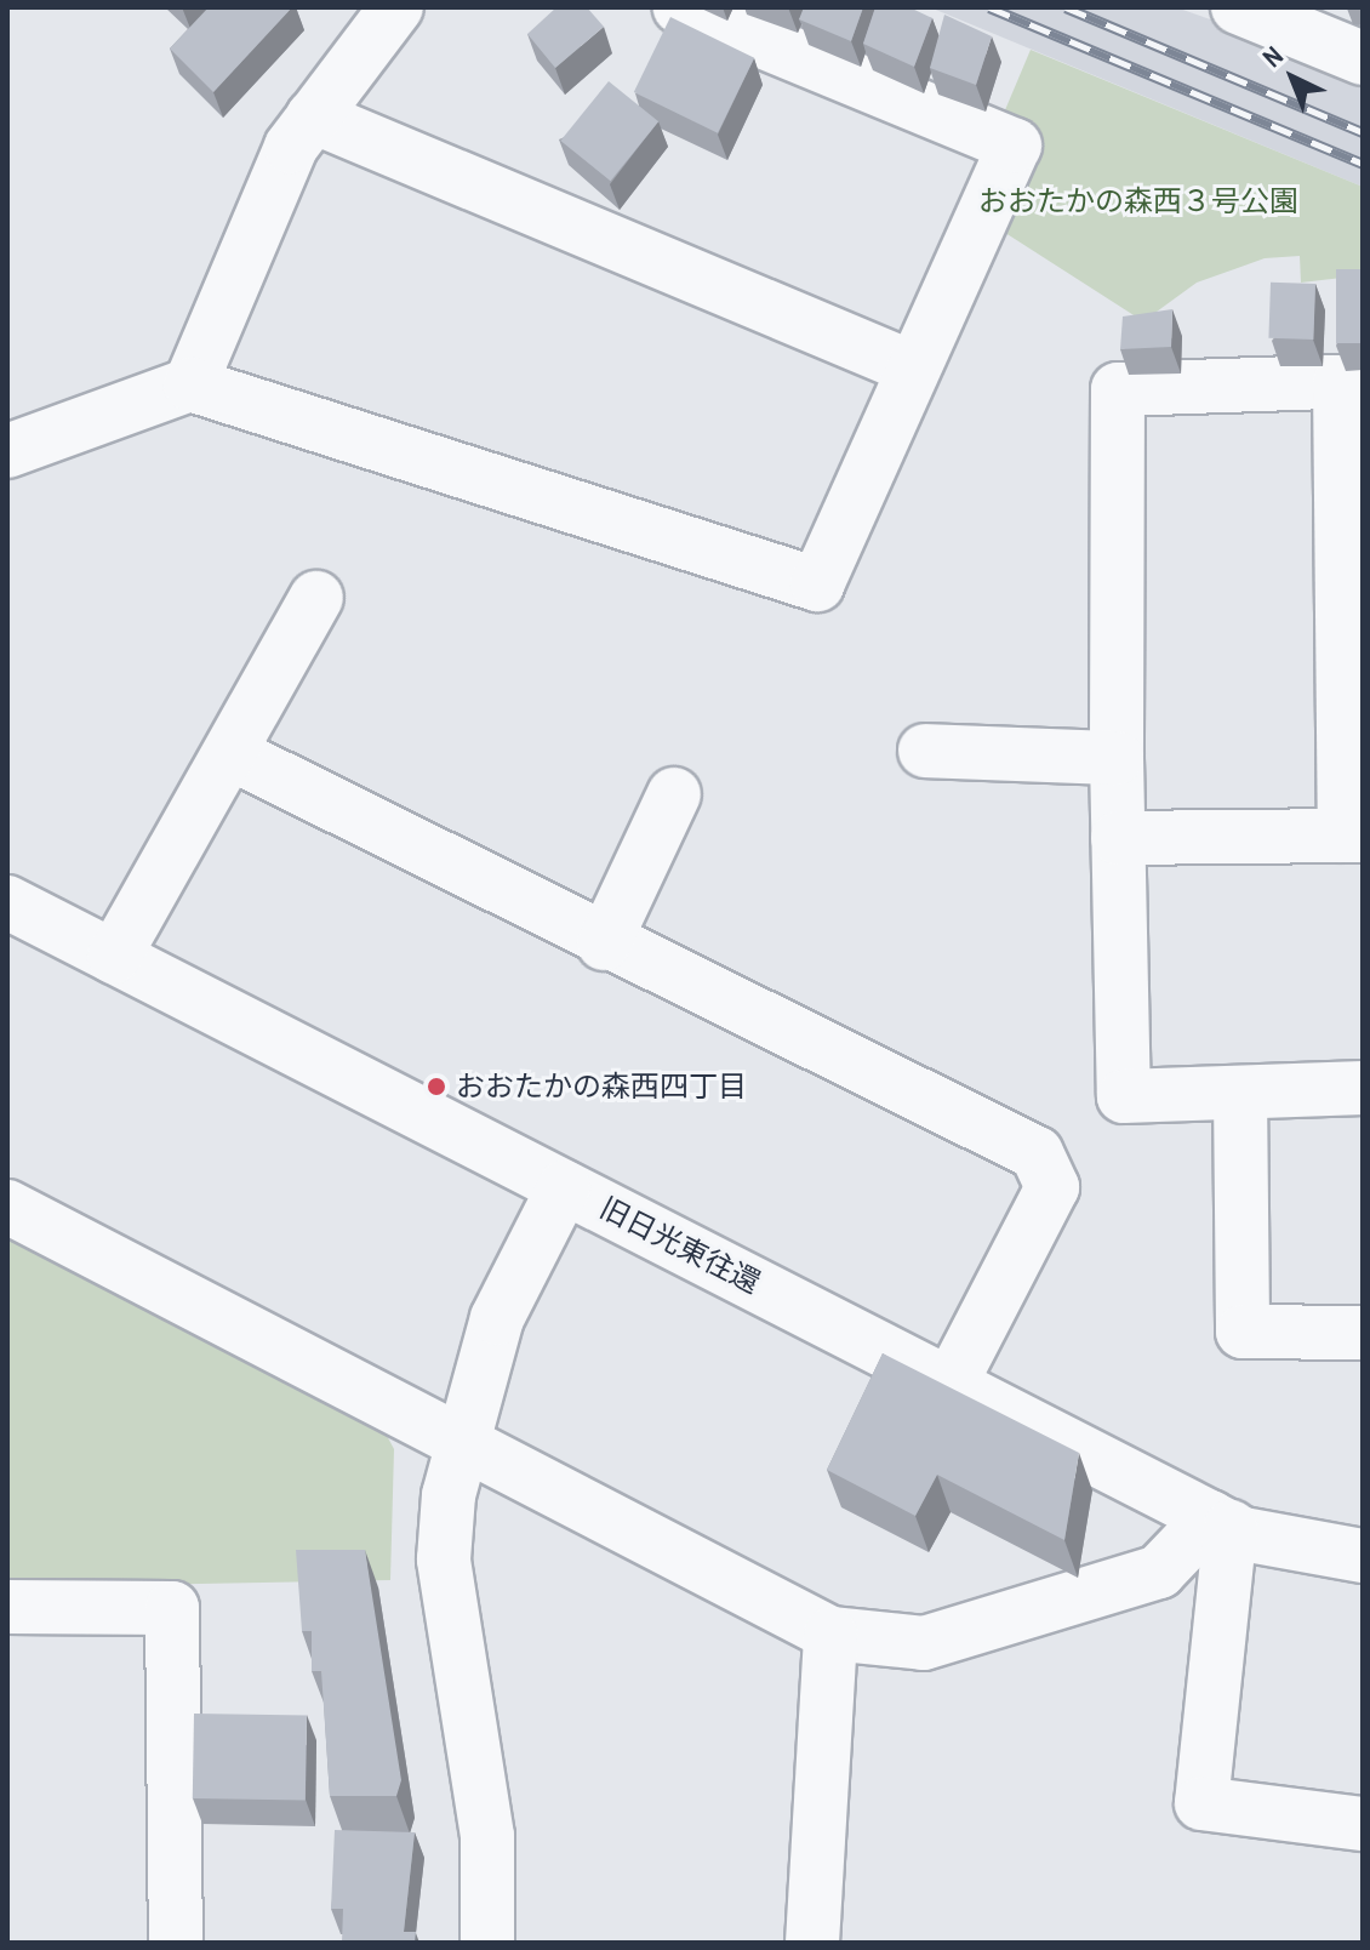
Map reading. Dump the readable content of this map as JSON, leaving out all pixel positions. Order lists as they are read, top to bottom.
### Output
{
  "streets": {
    "street": ["旧日光東往還"]
  },
  "parks": ["おおたかの森西３号公園"],
  "places": ["おおたかの森西四丁目"],
  "north": "top left"
}
